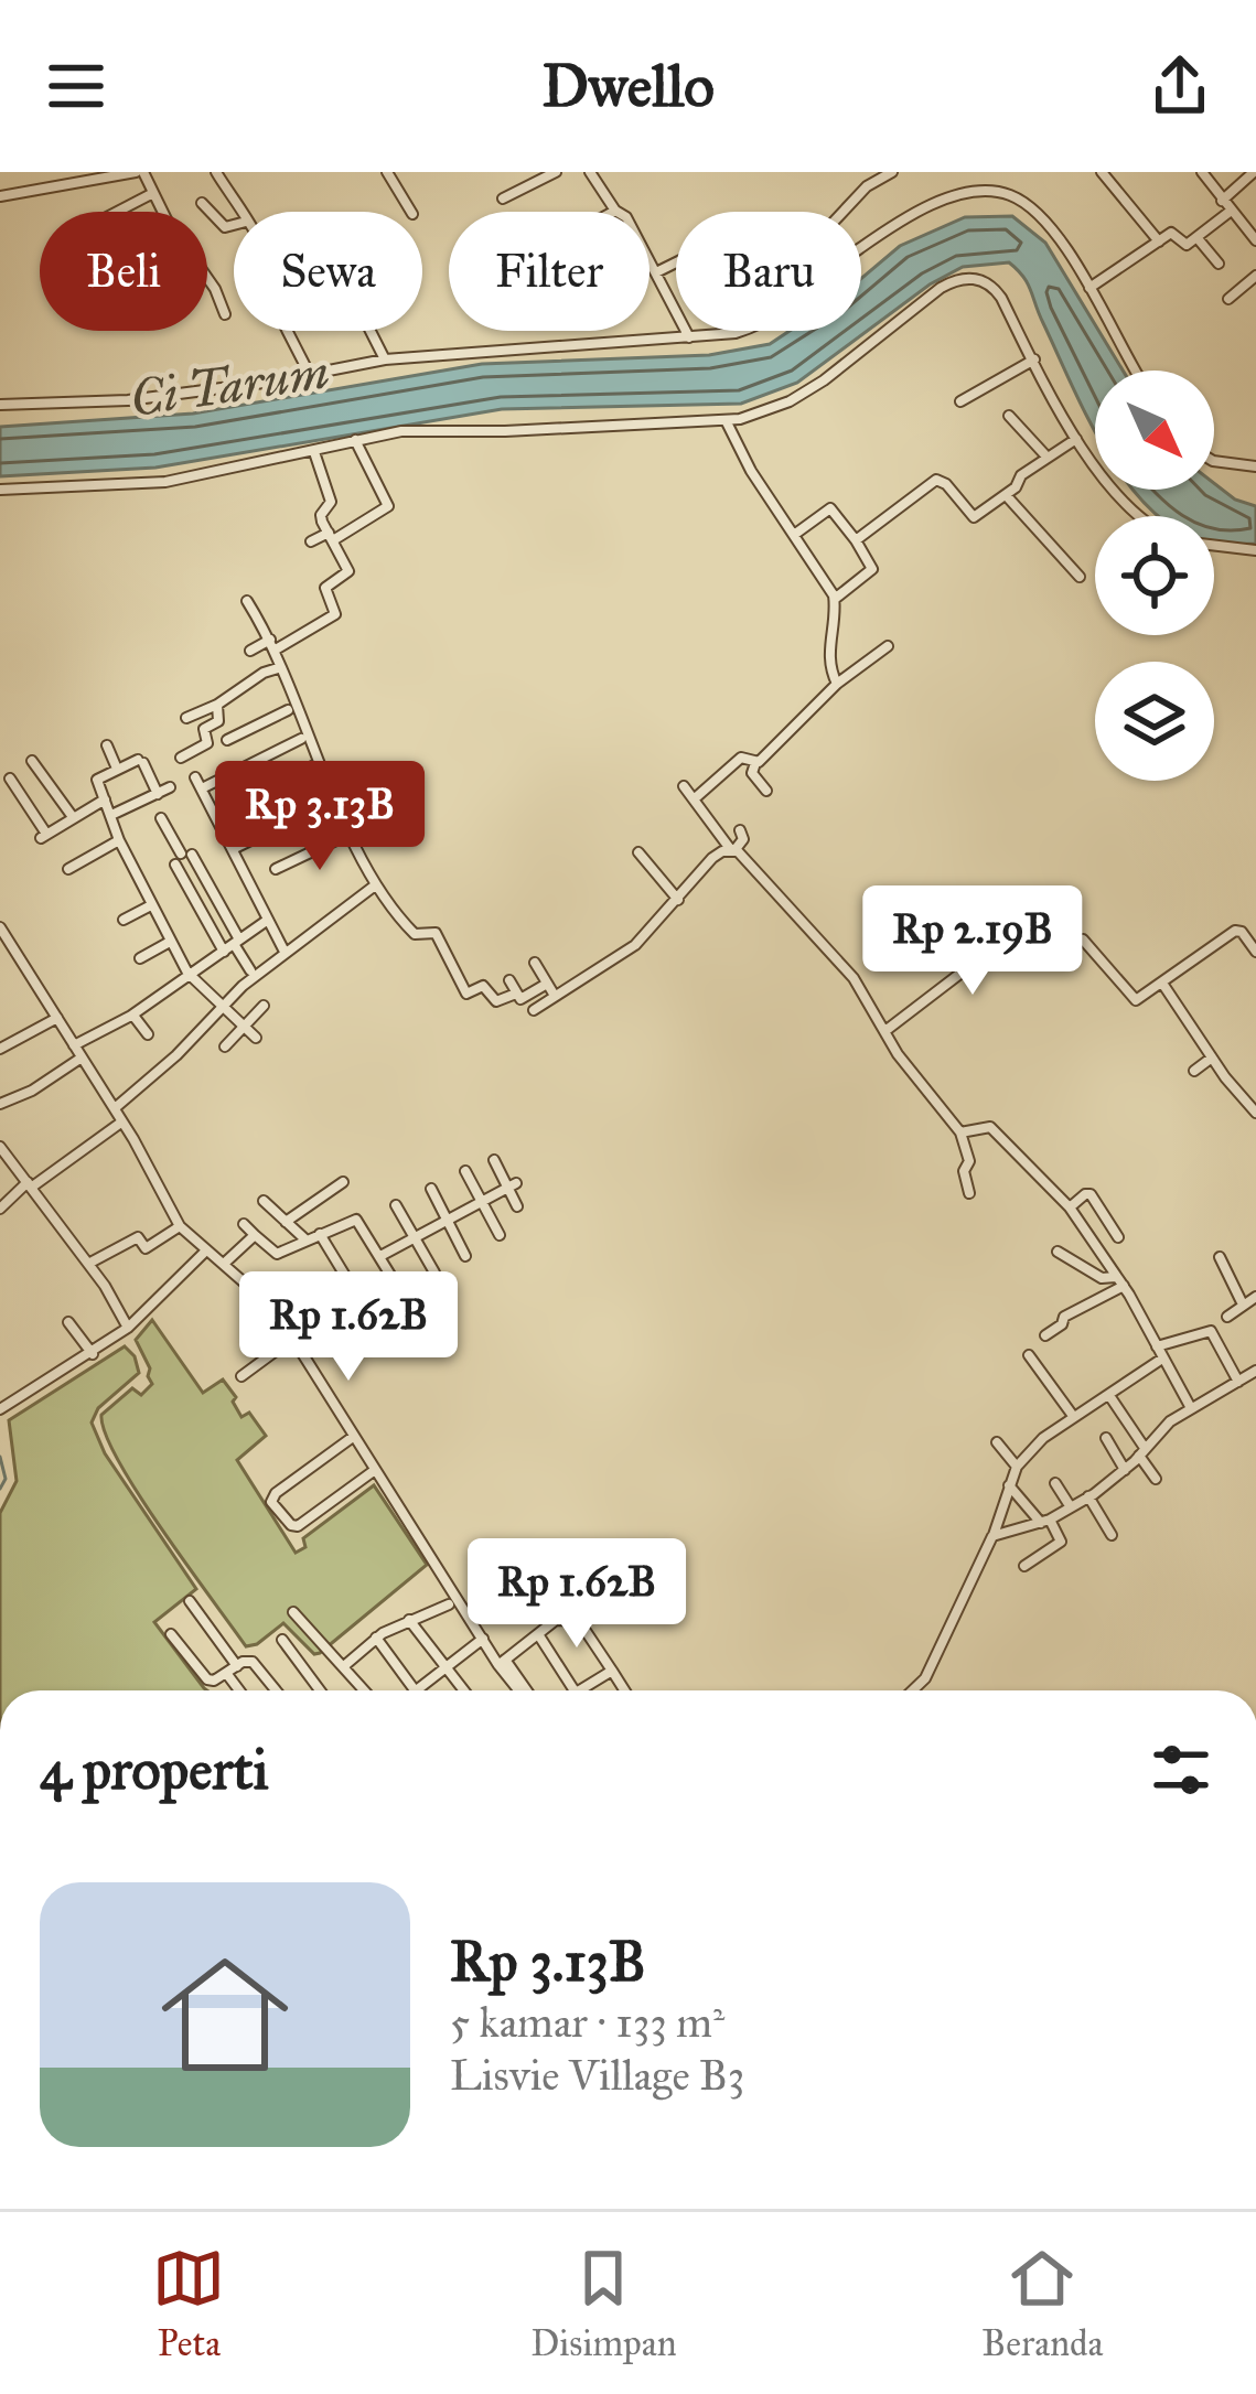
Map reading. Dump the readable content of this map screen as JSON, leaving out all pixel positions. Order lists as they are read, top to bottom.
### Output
{
  "water": ["Ci Tarum"],
  "north": "bottom right",
  "page": {
    "header": "Dwello",
    "chip": [
      "Beli",
      "Sewa",
      "Filter",
      "Baru"
    ],
    "price": [
      "Rp 3.13B",
      "Rp 2.19B",
      "Rp 1.62B",
      "Rp 1.62B"
    ],
    "heading": "4 properti",
    "list": [
      {
        "name": "Rp 3.13B",
        "note": "5 kamar · 133 m² · Lisvie Village B3"
      }
    ],
    "tabs": ["Peta", "Disimpan", "Beranda"]
  }
}
